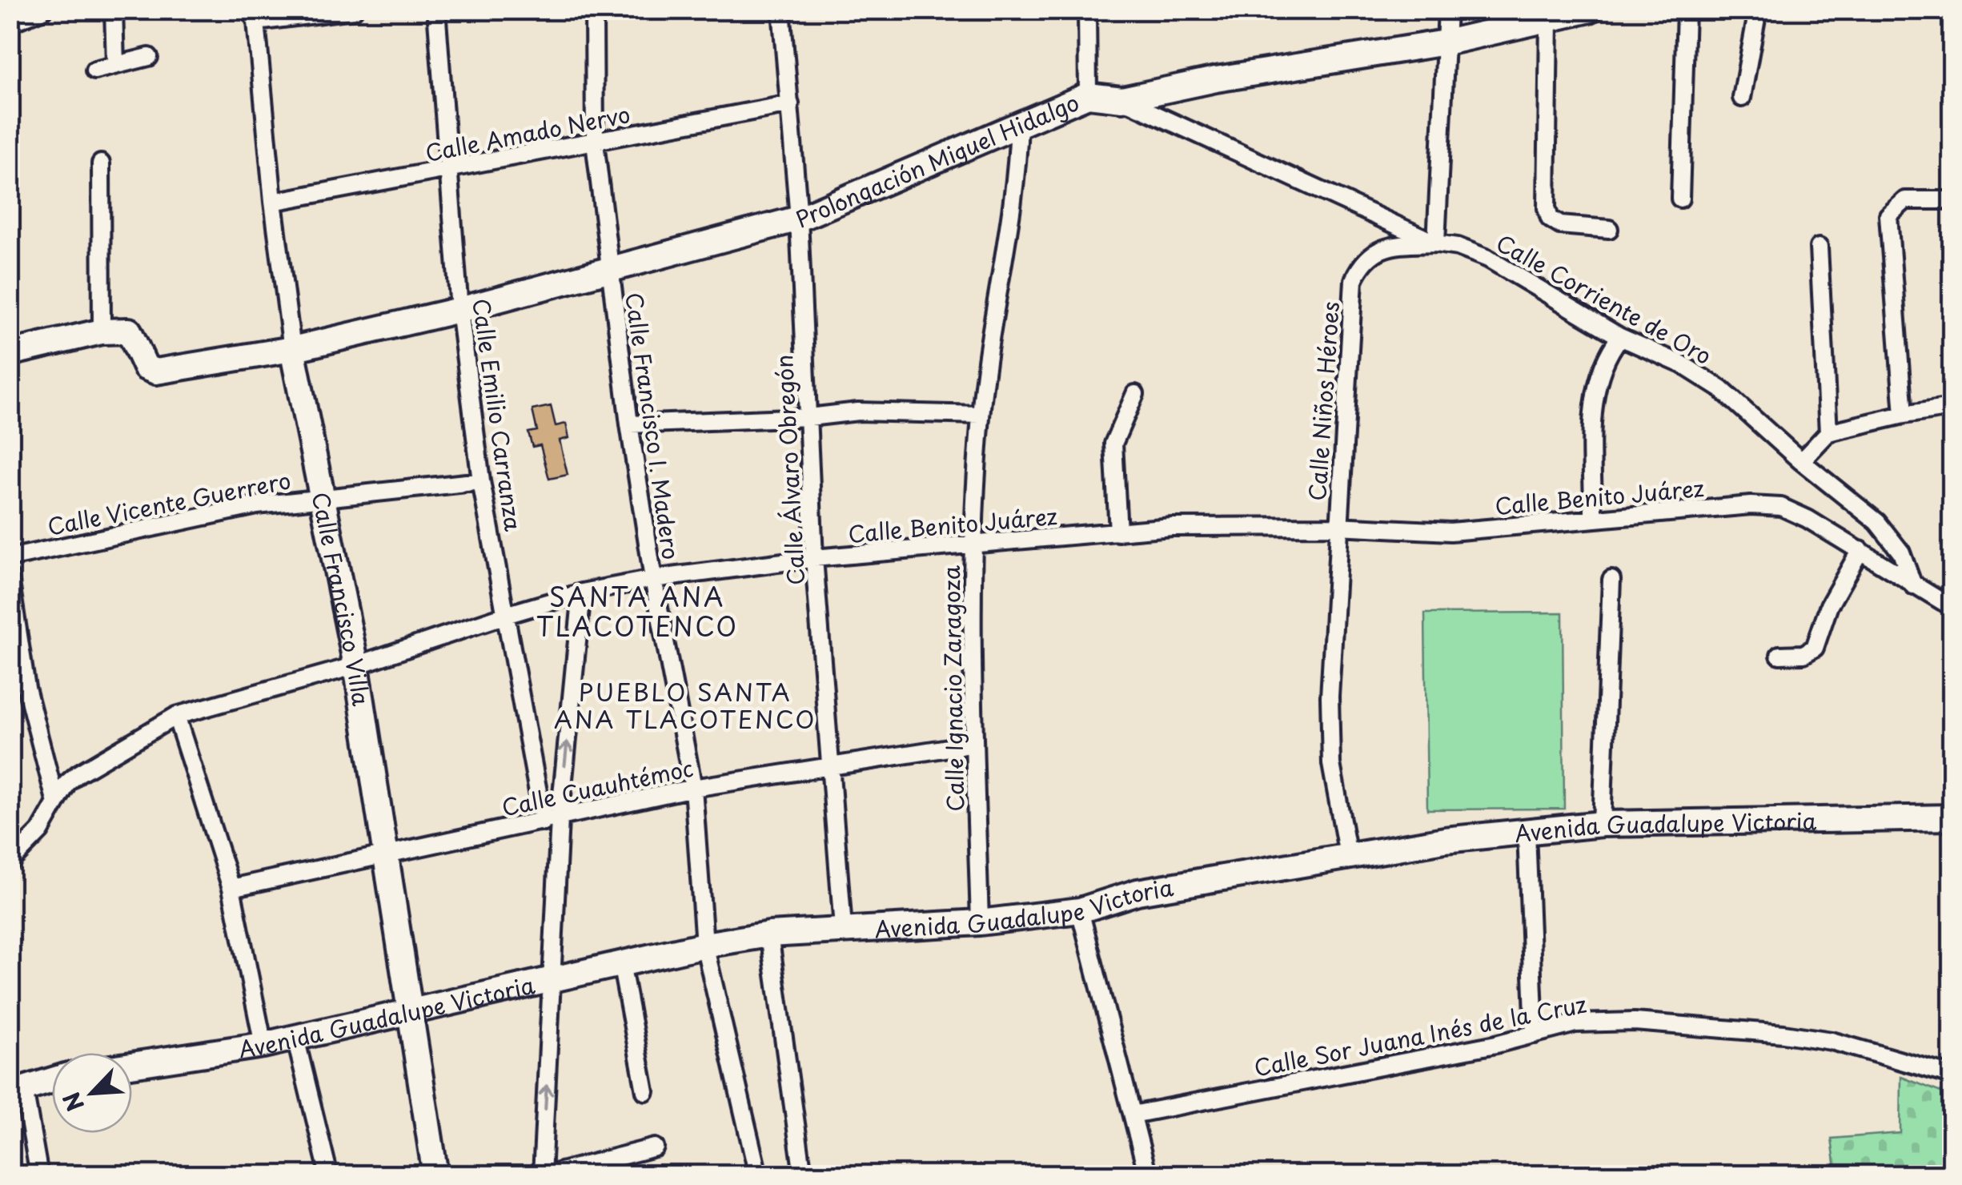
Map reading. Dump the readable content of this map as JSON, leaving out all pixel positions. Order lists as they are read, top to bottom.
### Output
{
  "streets": {
    "street": [
      "Calle Amado Nervo",
      "Prolongación Miguel Hidalgo",
      "Calle Corriente de Oro",
      "Calle Niños Héroes",
      "Calle Emilio Carranza",
      "Calle Francisco I. Madero",
      "Calle Álvaro Obregón",
      "Calle Benito Juárez",
      "Calle Vicente Guerrero",
      "Calle Francisco Villa",
      "Calle Ignacio Zaragoza",
      "Calle Cuauhtémoc",
      "Avenida Guadalupe Victoria",
      "Calle Sor Juana Inés de la Cruz"
    ]
  },
  "crossings": [
    ["Calle Amado Nervo", "Calle Emilio Carranza"],
    ["Calle Amado Nervo", "Calle Francisco I. Madero"],
    ["Calle Amado Nervo", "Calle Álvaro Obregón"],
    ["Calle Amado Nervo", "Calle Francisco Villa"],
    ["Prolongación Miguel Hidalgo", "Calle Corriente de Oro"],
    ["Prolongación Miguel Hidalgo", "Calle Emilio Carranza"],
    ["Prolongación Miguel Hidalgo", "Calle Francisco I. Madero"],
    ["Prolongación Miguel Hidalgo", "Calle Álvaro Obregón"],
    ["Prolongación Miguel Hidalgo", "Calle Francisco Villa"],
    ["Prolongación Miguel Hidalgo", "Calle Ignacio Zaragoza"],
    ["Calle Corriente de Oro", "Calle Niños Héroes"],
    ["Calle Corriente de Oro", "Calle Benito Juárez"],
    ["Calle Niños Héroes", "Calle Benito Juárez"],
    ["Calle Niños Héroes", "Avenida Guadalupe Victoria"],
    ["Calle Emilio Carranza", "Calle Benito Juárez"],
    ["Calle Emilio Carranza", "Calle Vicente Guerrero"],
    ["Calle Emilio Carranza", "Calle Cuauhtémoc"],
    ["Calle Francisco I. Madero", "Calle Benito Juárez"],
    ["Calle Francisco I. Madero", "Calle Cuauhtémoc"],
    ["Calle Francisco I. Madero", "Avenida Guadalupe Victoria"],
    ["Calle Álvaro Obregón", "Calle Benito Juárez"],
    ["Calle Álvaro Obregón", "Calle Cuauhtémoc"],
    ["Calle Álvaro Obregón", "Avenida Guadalupe Victoria"],
    ["Calle Benito Juárez", "Calle Francisco Villa"],
    ["Calle Benito Juárez", "Calle Ignacio Zaragoza"],
    ["Calle Vicente Guerrero", "Calle Francisco Villa"],
    ["Calle Francisco Villa", "Calle Cuauhtémoc"],
    ["Calle Francisco Villa", "Avenida Guadalupe Victoria"],
    ["Calle Ignacio Zaragoza", "Calle Cuauhtémoc"],
    ["Calle Ignacio Zaragoza", "Avenida Guadalupe Victoria"]
  ],
  "districts": ["SANTA ANA TLACOTENCO", "PUEBLO SANTA ANA TLACOTENCO"],
  "north": "bottom left"
}
